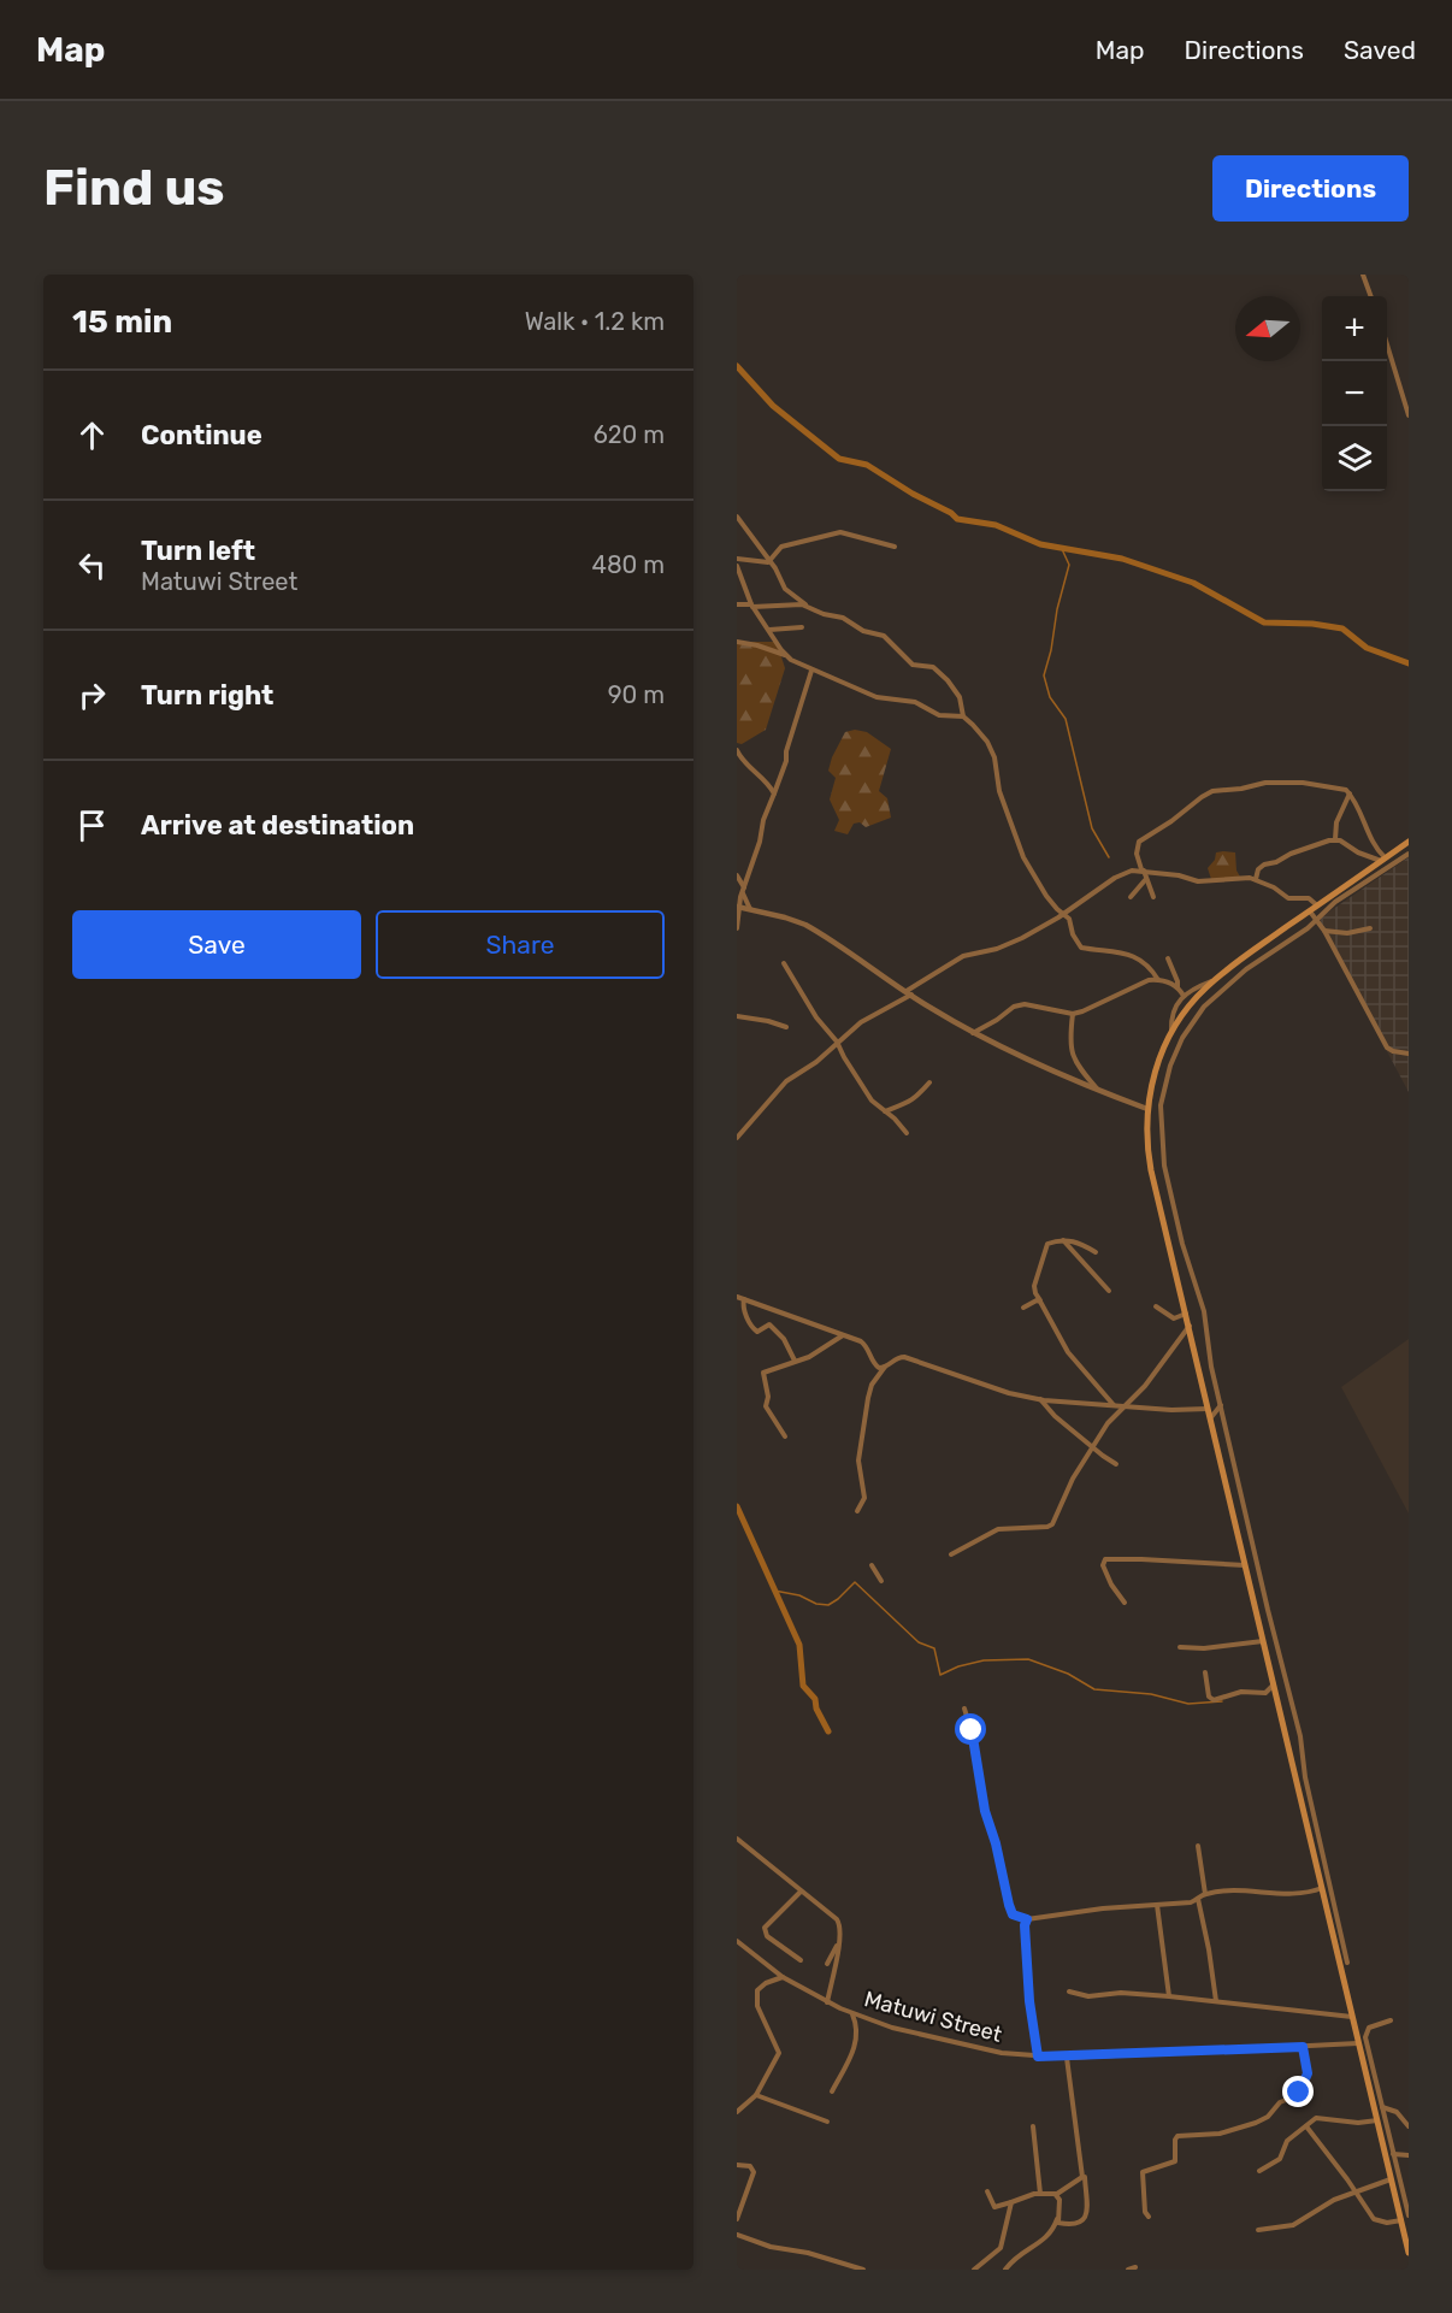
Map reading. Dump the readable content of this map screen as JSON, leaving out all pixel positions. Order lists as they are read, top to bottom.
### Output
{
  "streets": {
    "street": ["Matuwi Street"]
  },
  "north": "left",
  "page": {
    "header": "Map",
    "nav": ["Map", "Directions", "Saved"],
    "buttons": [
      "Directions",
      ["Save", "Share"]
    ],
    "title": "Find us",
    "heading": ["15 min", "Walk · 1.2 km"],
    "map_buttons": ["+", "−"],
    "list": [
      ["Continue", "620 m"],
      ["Turn left", "Matuwi Street", "480 m"],
      ["Turn right", "90 m"],
      "Arrive at destination"
    ]
  }
}
